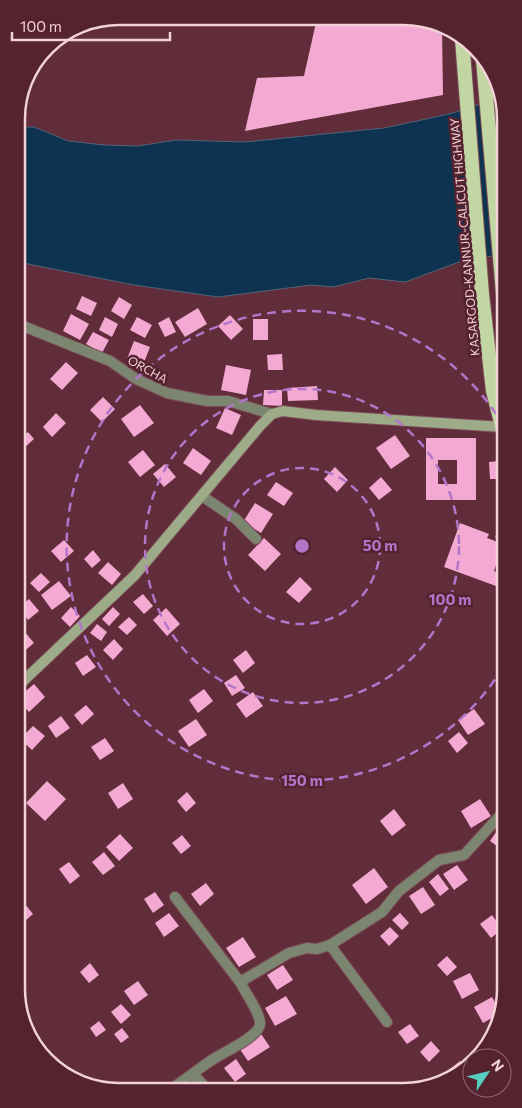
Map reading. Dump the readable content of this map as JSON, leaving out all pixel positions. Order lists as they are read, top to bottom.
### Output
{
  "streets": {
    "highway": ["KASARGOD-KANNUR-CALICUT HIGHWAY"],
    "street": ["ORCHA"]
  },
  "scale_bar": "100 m",
  "north": "top right",
  "rings": ["50 m", "100 m", "150 m"]
}
